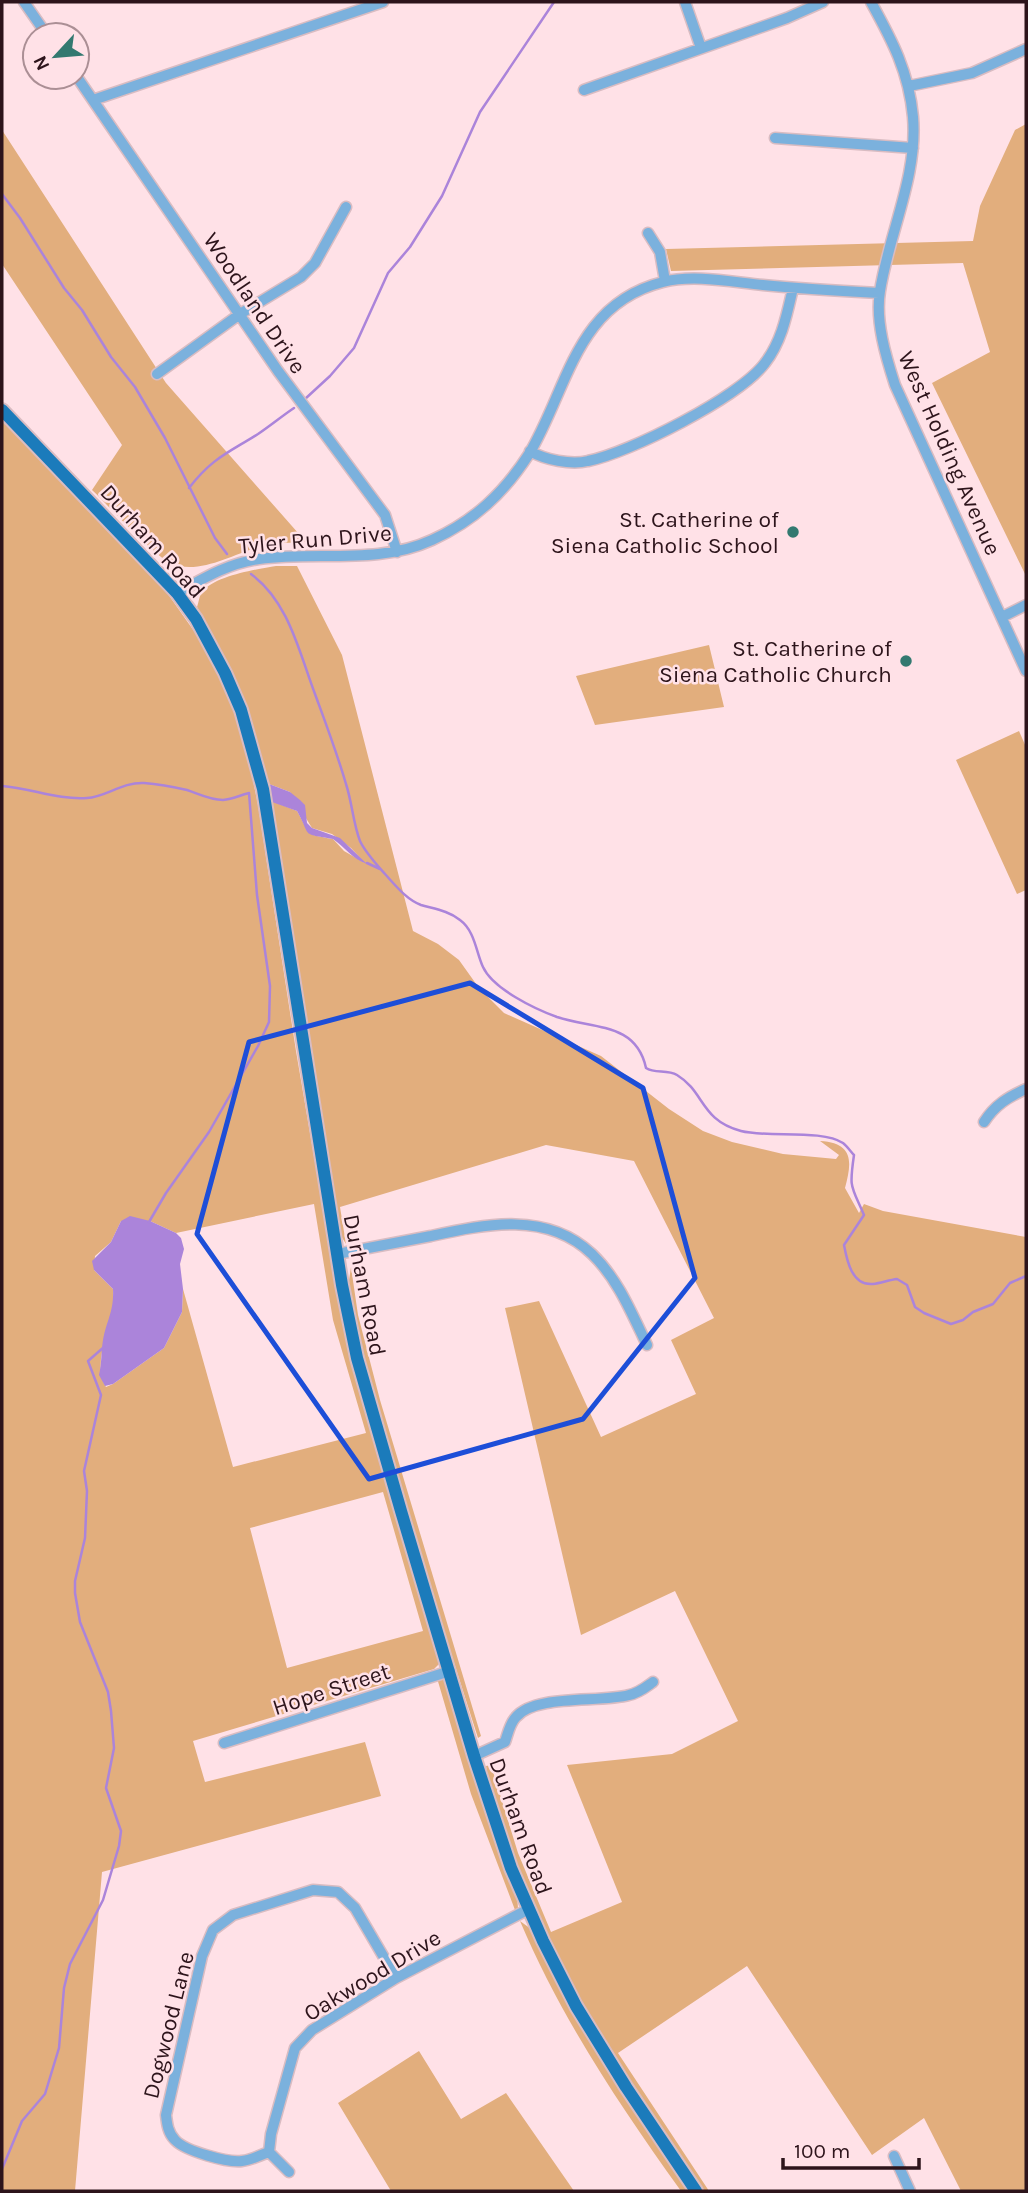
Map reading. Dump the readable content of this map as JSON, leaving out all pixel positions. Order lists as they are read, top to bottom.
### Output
{
  "streets": {
    "main road": ["Durham Road"],
    "street": [
      "Woodland Drive",
      "West Holding Avenue",
      "Tyler Run Drive",
      "Hope Street",
      "Oakwood Drive",
      "Dogwood Lane"
    ]
  },
  "crossings": [
    ["Woodland Drive", "Tyler Run Drive"],
    ["West Holding Avenue", "Tyler Run Drive"],
    ["Tyler Run Drive", "Durham Road"],
    ["Durham Road", "Hope Street"],
    ["Durham Road", "Oakwood Drive"],
    ["Oakwood Drive", "Dogwood Lane"]
  ],
  "places": ["St. Catherine of Siena Catholic School", "St. Catherine of Siena Catholic Church"],
  "scale_bar": "100 m",
  "north": "bottom left"
}
